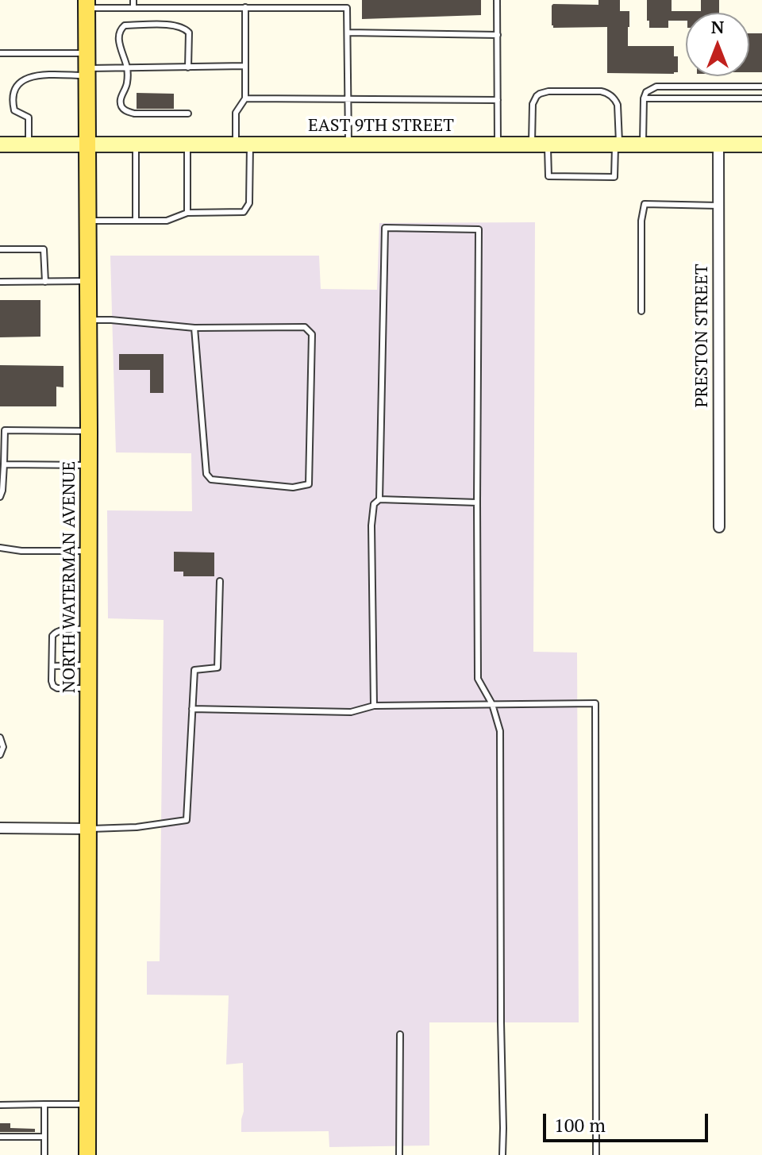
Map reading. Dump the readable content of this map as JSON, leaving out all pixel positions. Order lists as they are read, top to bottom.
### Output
{
  "streets": {
    "main road": ["NORTH WATERMAN AVENUE"],
    "street": ["EAST 9TH STREET", "PRESTON STREET"]
  },
  "crossings": [
    ["EAST 9TH STREET", "PRESTON STREET"],
    ["EAST 9TH STREET", "NORTH WATERMAN AVENUE"]
  ],
  "scale_bar": "100 m",
  "north": "top"
}
